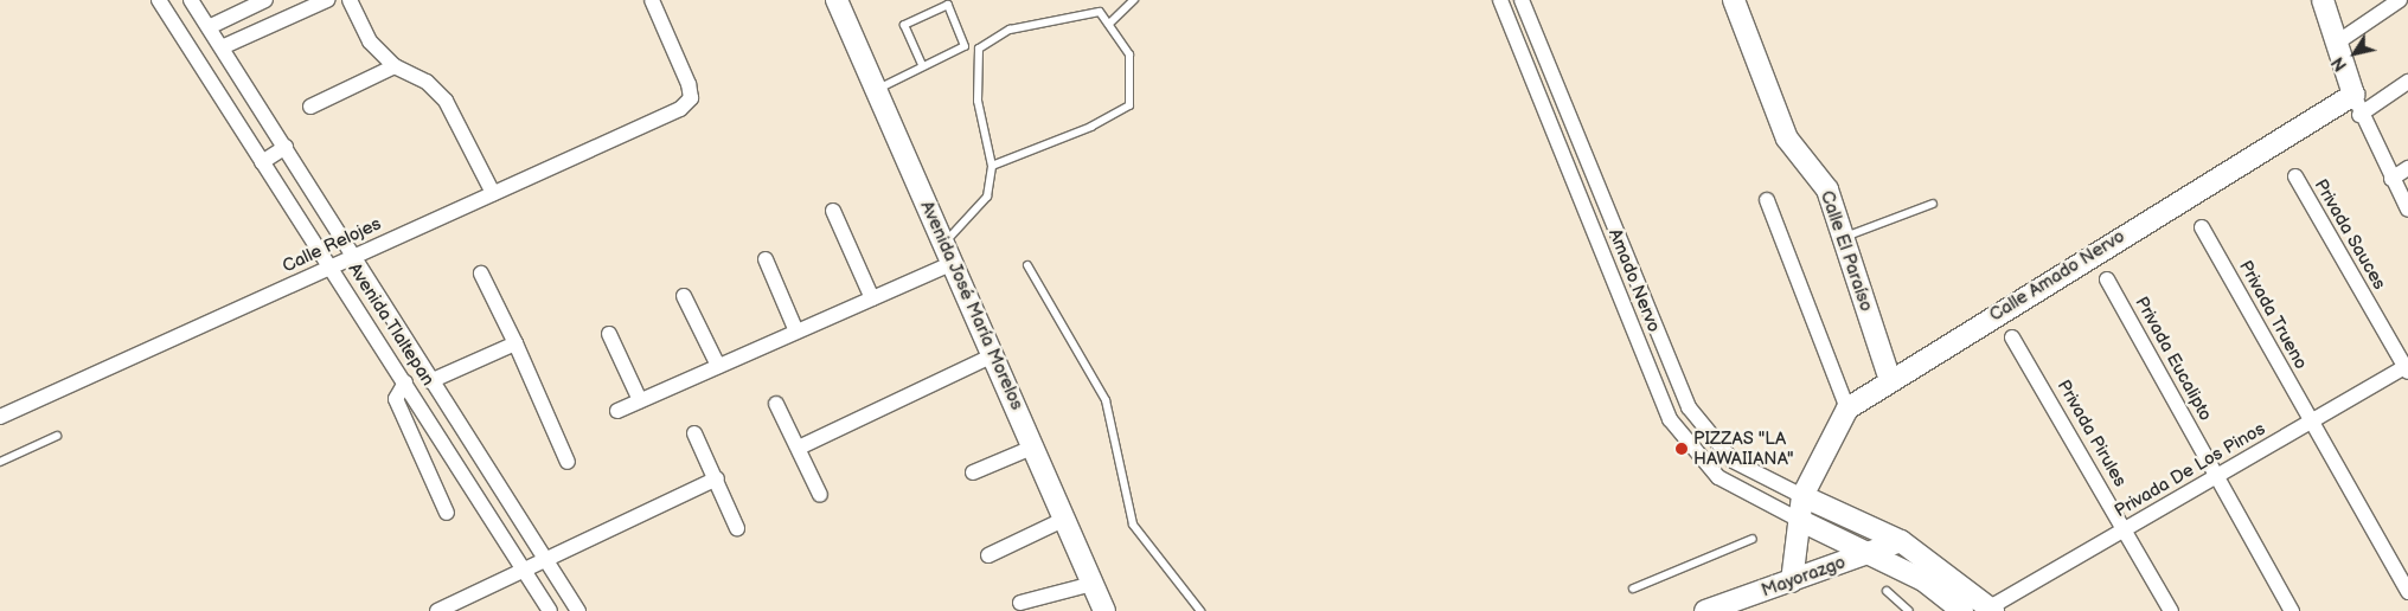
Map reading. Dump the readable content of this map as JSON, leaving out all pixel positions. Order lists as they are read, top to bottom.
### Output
{
  "streets": {
    "main road": [
      "Calle El Paraíso",
      "Calle Amado Nervo",
      "Avenida José María Morelos",
      "Mayorazgo"
    ],
    "street": [
      "Privada Sauces",
      "Calle Relojes",
      "Amado Nervo",
      "Privada Trueno",
      "Avenida Tlaltepan",
      "Privada Eucalipto",
      "Privada Pirules",
      "Privada De Los Pinos"
    ]
  },
  "crossings": [
    ["Privada Sauces", "Privada De Los Pinos"],
    ["Calle Relojes", "Avenida Tlaltepan"],
    ["Calle El Paraíso", "Calle Amado Nervo"],
    ["Privada Trueno", "Privada De Los Pinos"],
    ["Privada Eucalipto", "Privada De Los Pinos"],
    ["Privada Pirules", "Privada De Los Pinos"]
  ],
  "places": ["PIZZAS \"LA HAWAIIANA\""],
  "north": "bottom left"
}
